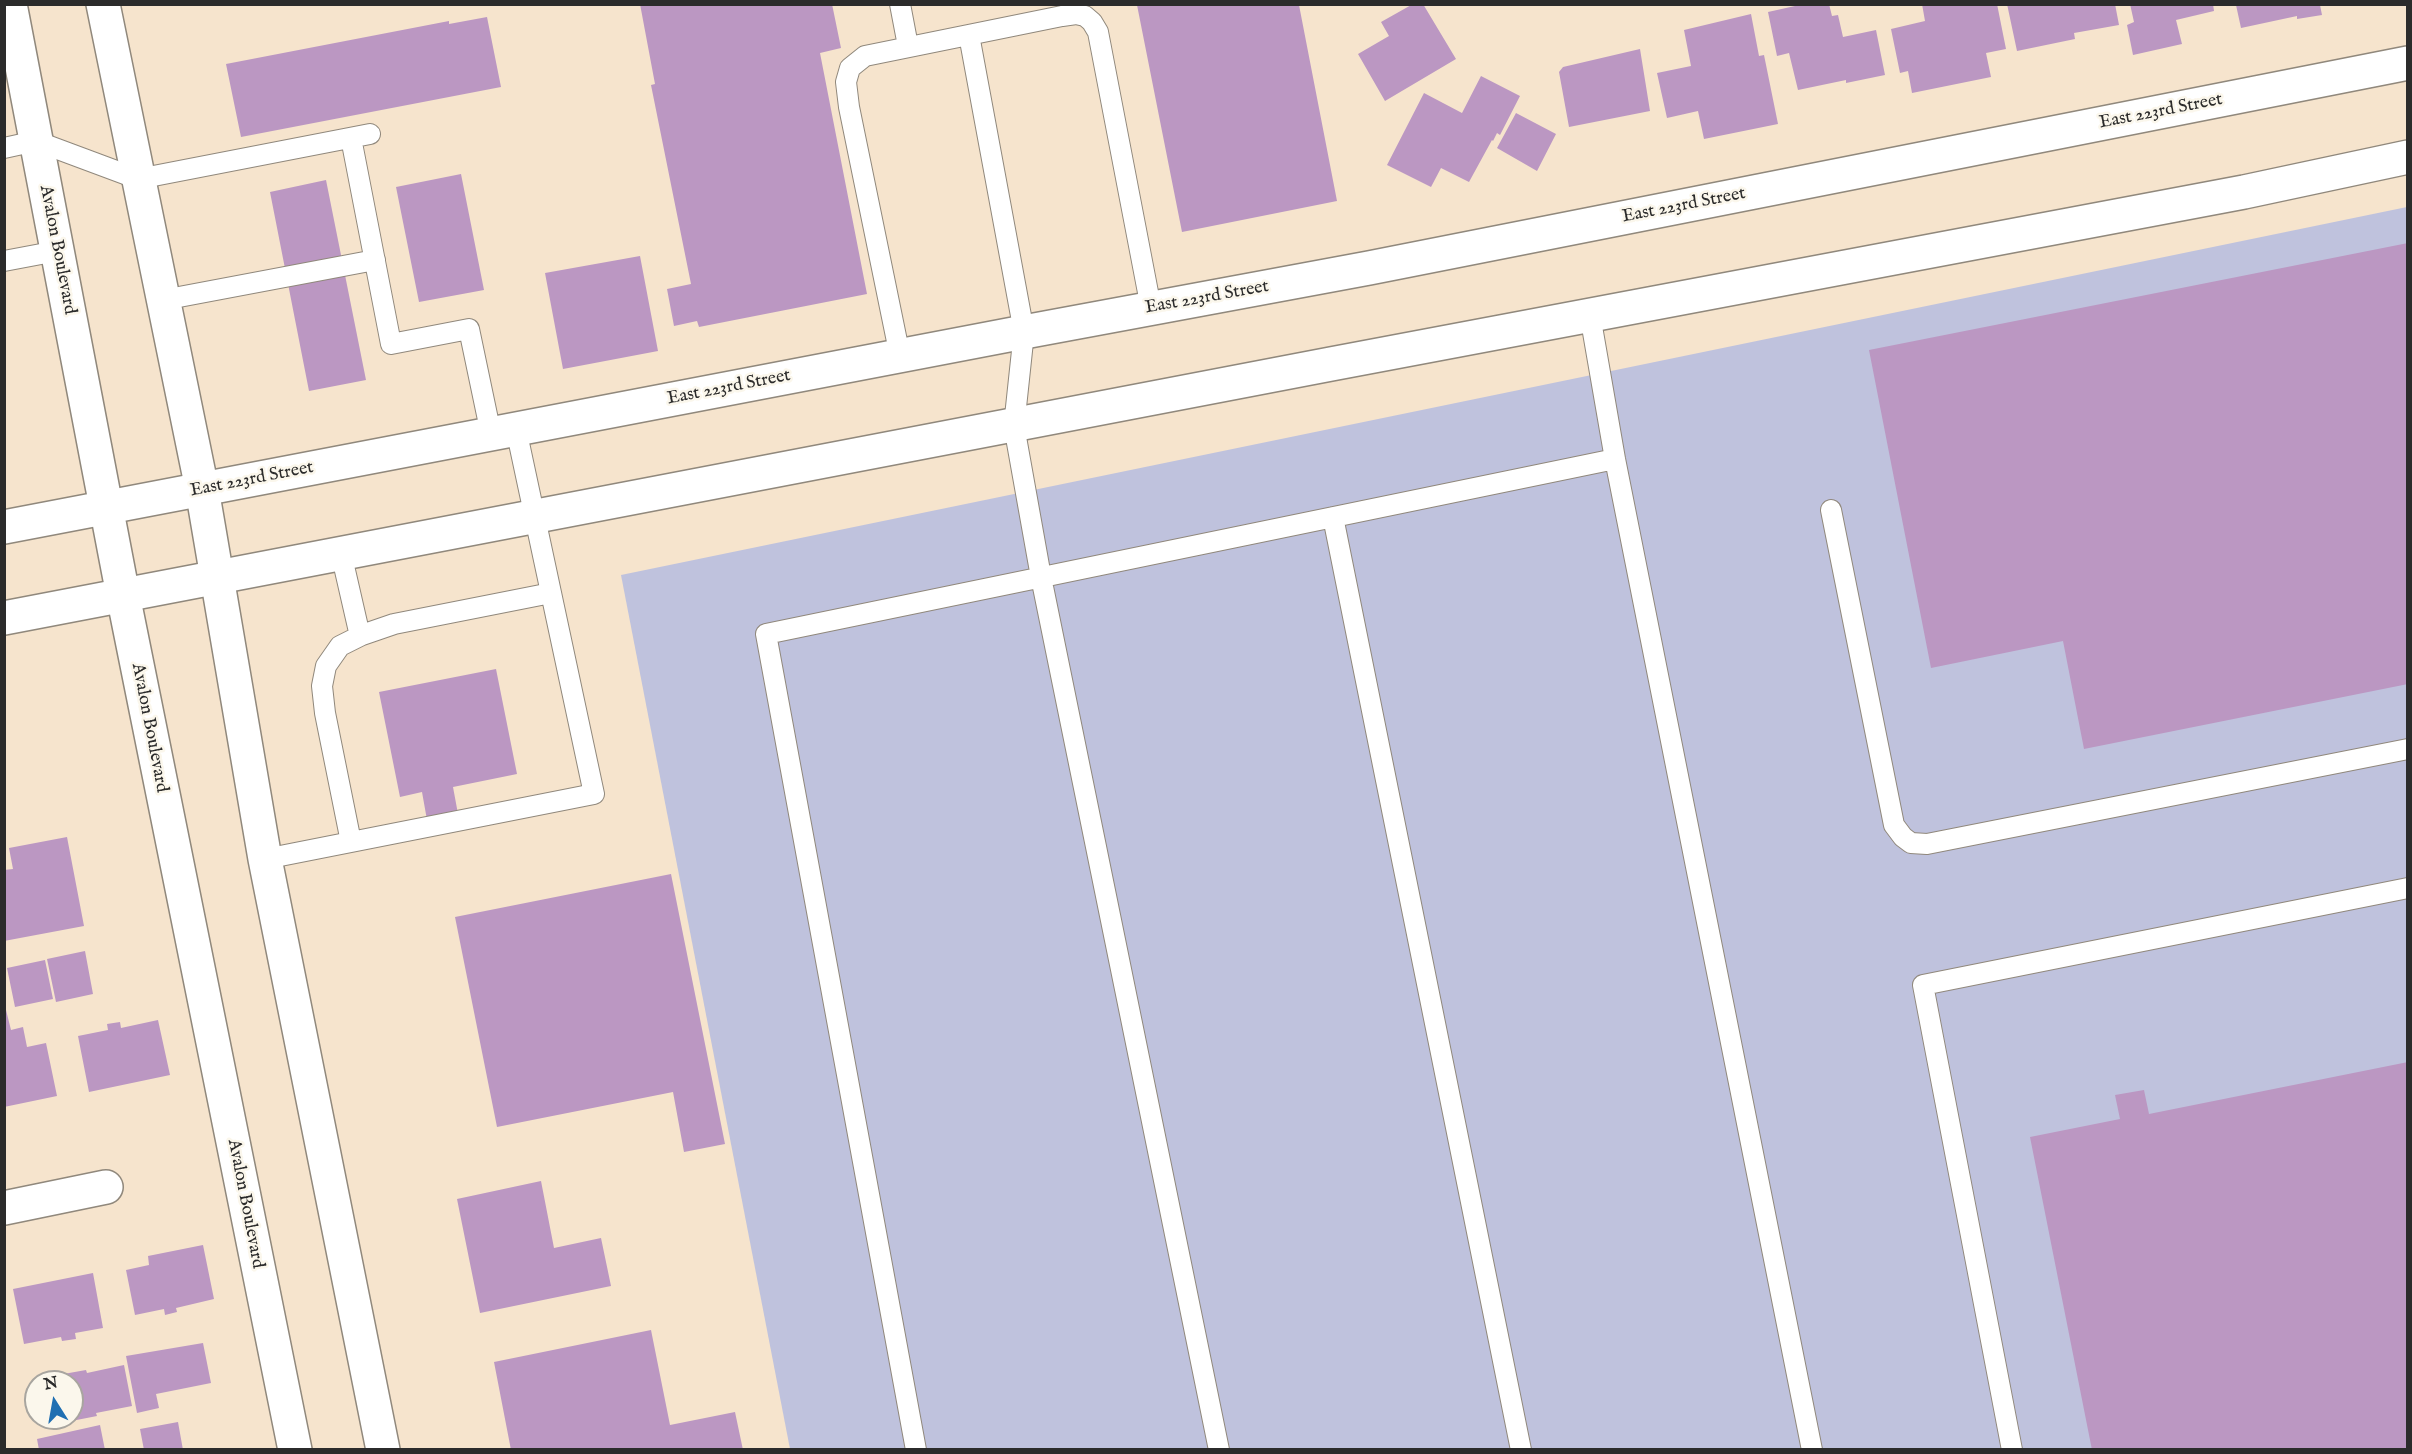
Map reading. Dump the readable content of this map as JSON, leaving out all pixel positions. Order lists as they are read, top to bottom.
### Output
{
  "streets": {
    "main road": ["East 223rd Street", "Avalon Boulevard"]
  },
  "crossings": [
    ["East 223rd Street", "Avalon Boulevard"]
  ],
  "north": "top"
}
